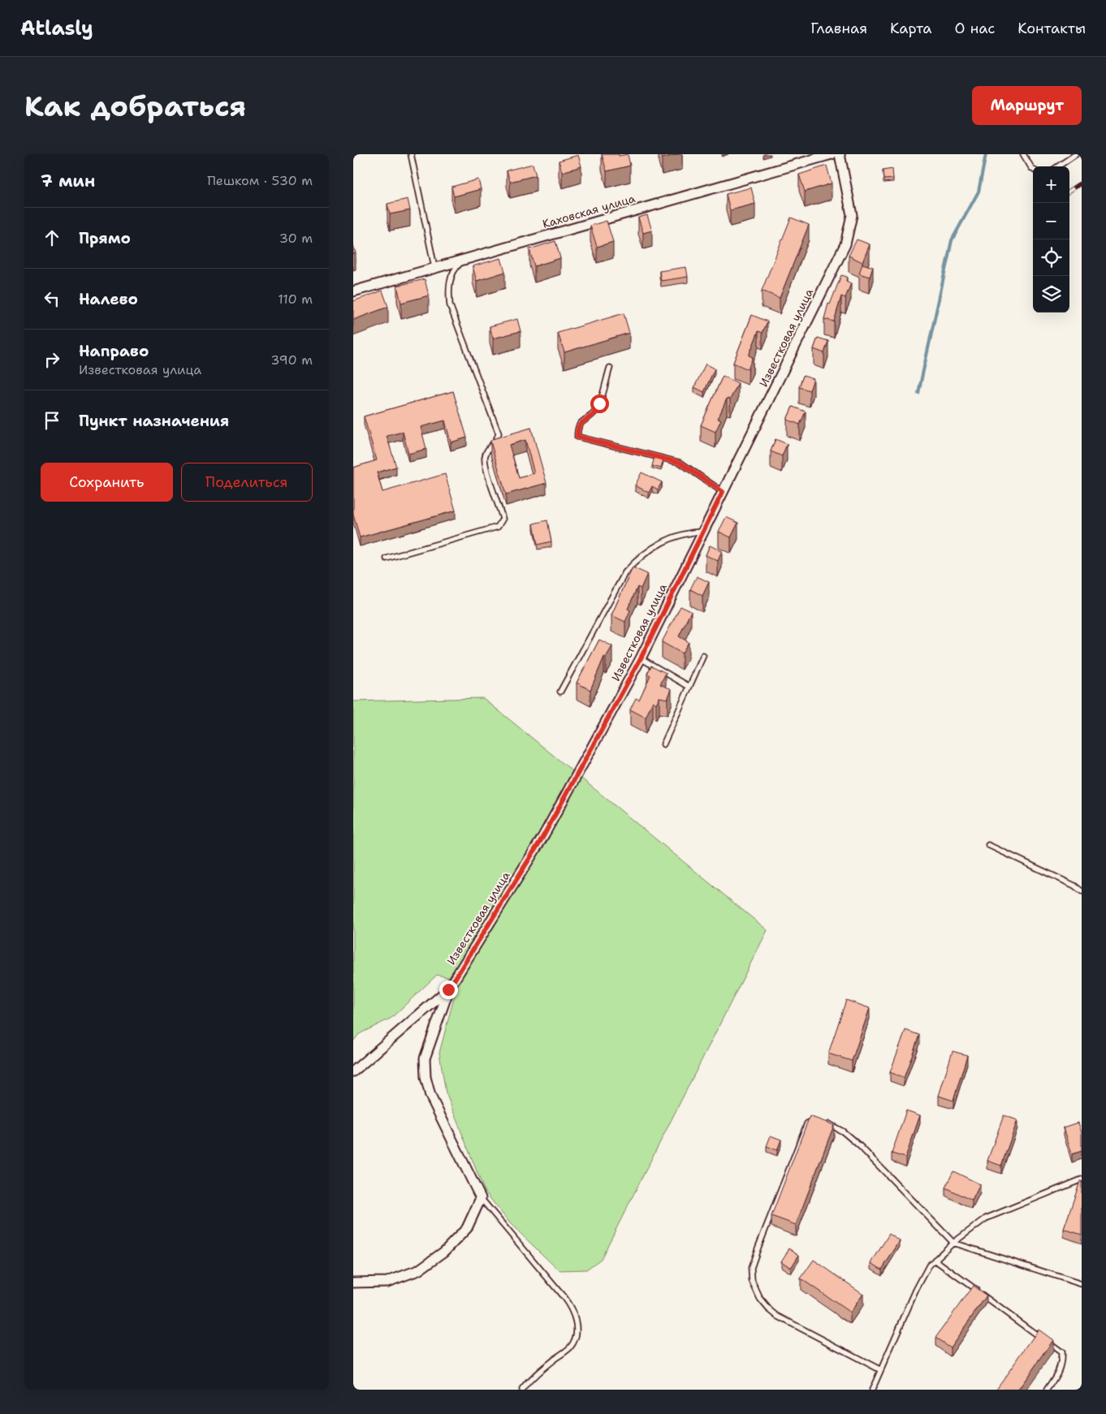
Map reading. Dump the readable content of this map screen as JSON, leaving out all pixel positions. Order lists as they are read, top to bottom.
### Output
{
  "streets": {
    "street": ["Каховская улица", "Известковая улица"]
  },
  "page": {
    "header": "Atlasly",
    "nav": [
      "Главная",
      "Карта",
      "О нас",
      "Контакты"
    ],
    "buttons": [
      "Маршрут",
      ["Сохранить", "Поделиться"]
    ],
    "title": "Как добраться",
    "heading": ["7 мин", "Пешком · 530 m"],
    "map_buttons": ["+", "−"],
    "list": [
      ["Прямо", "30 m"],
      ["Налево", "110 m"],
      ["Направо", "Известковая улица", "390 m"],
      "Пункт назначения"
    ]
  }
}
